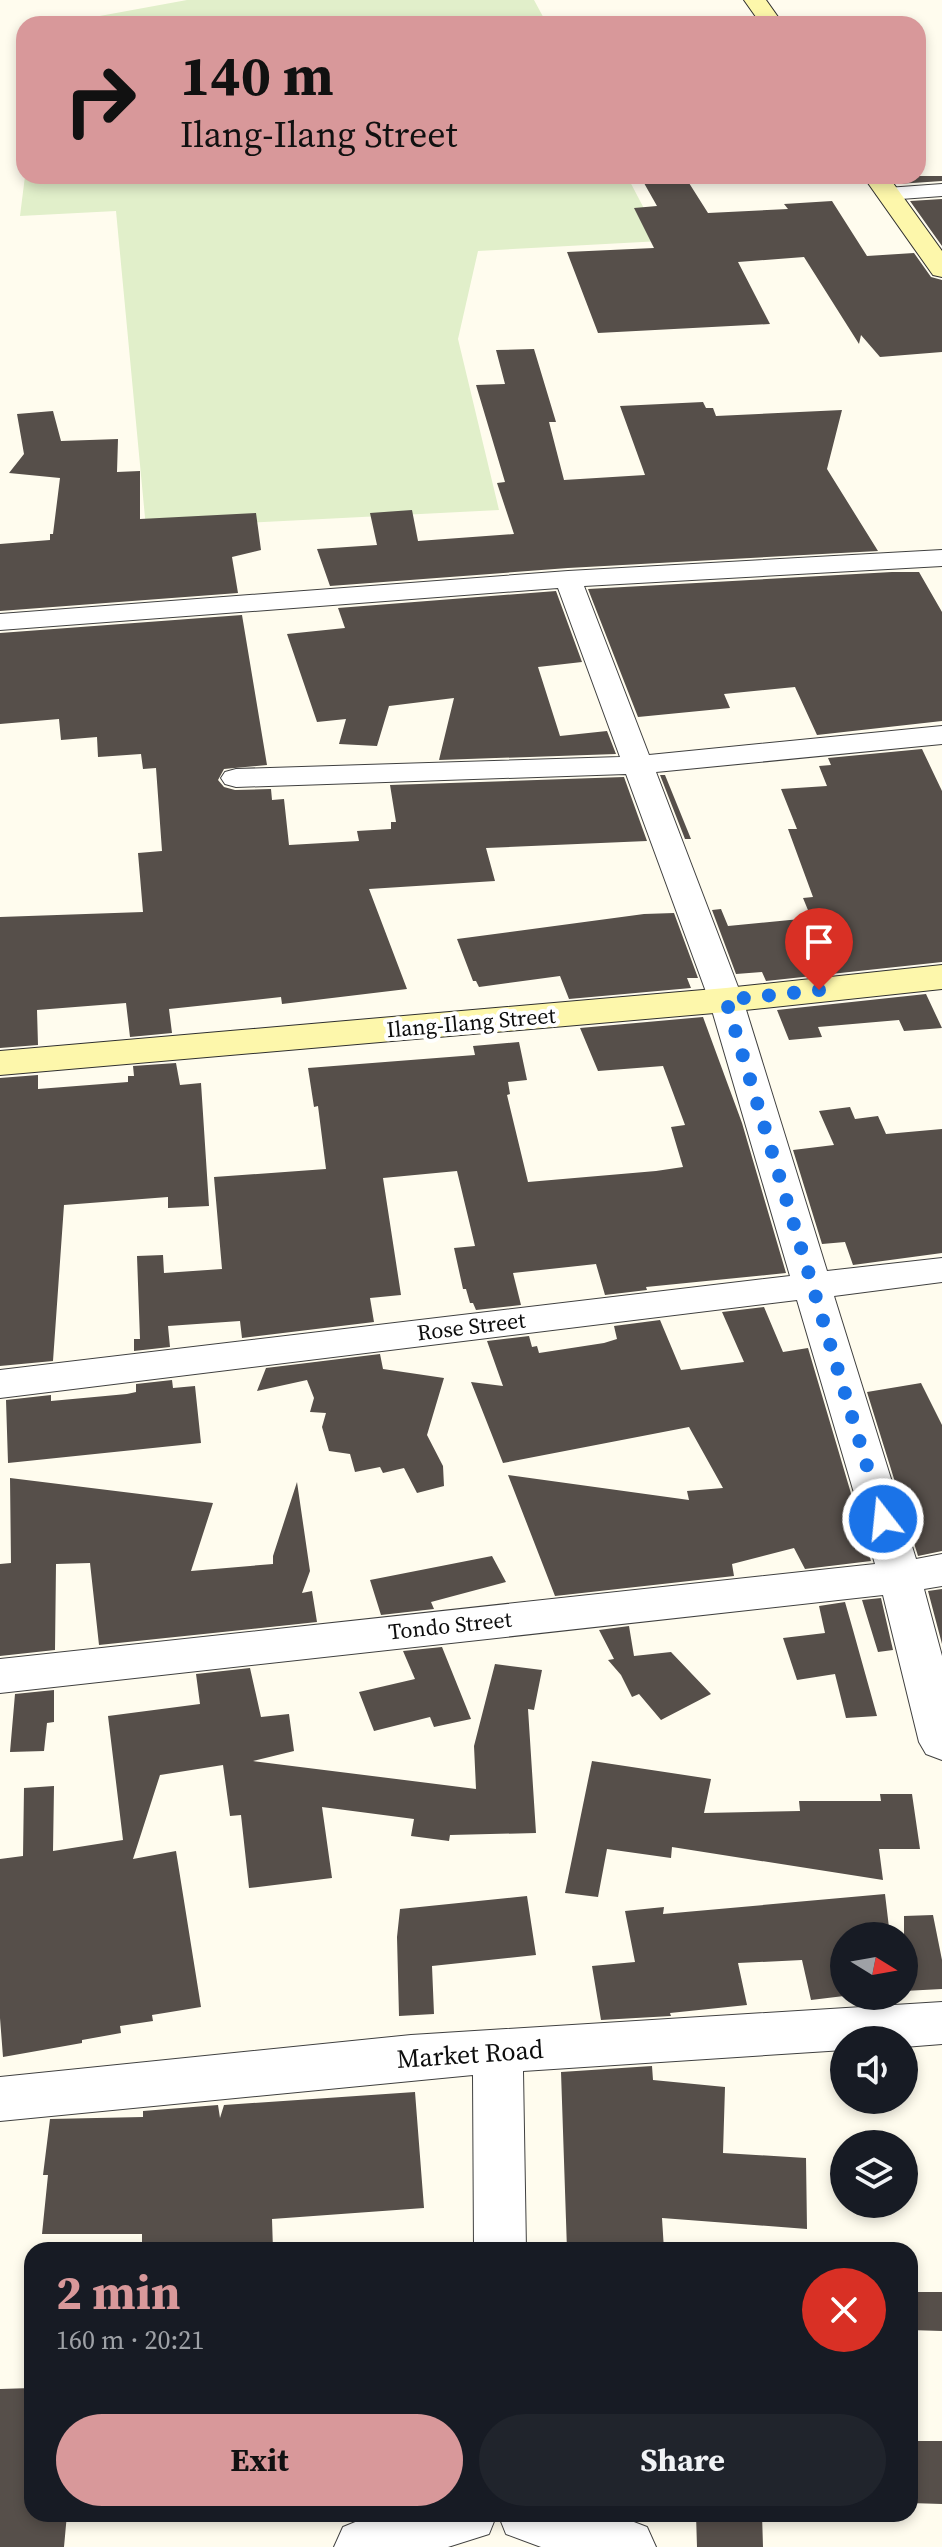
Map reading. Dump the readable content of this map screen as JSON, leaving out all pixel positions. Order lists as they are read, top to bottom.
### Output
{
  "streets": {
    "main road": ["Ilang-Ilang Street"],
    "street": ["Rose Street", "Tondo Street", "Market Road"]
  },
  "north": "right",
  "page": {
    "turn": ["140 m", "Ilang-Ilang Street"],
    "heading": ["2 min", "160 m · 20:21"],
    "buttons": ["Exit", "Share"]
  }
}
